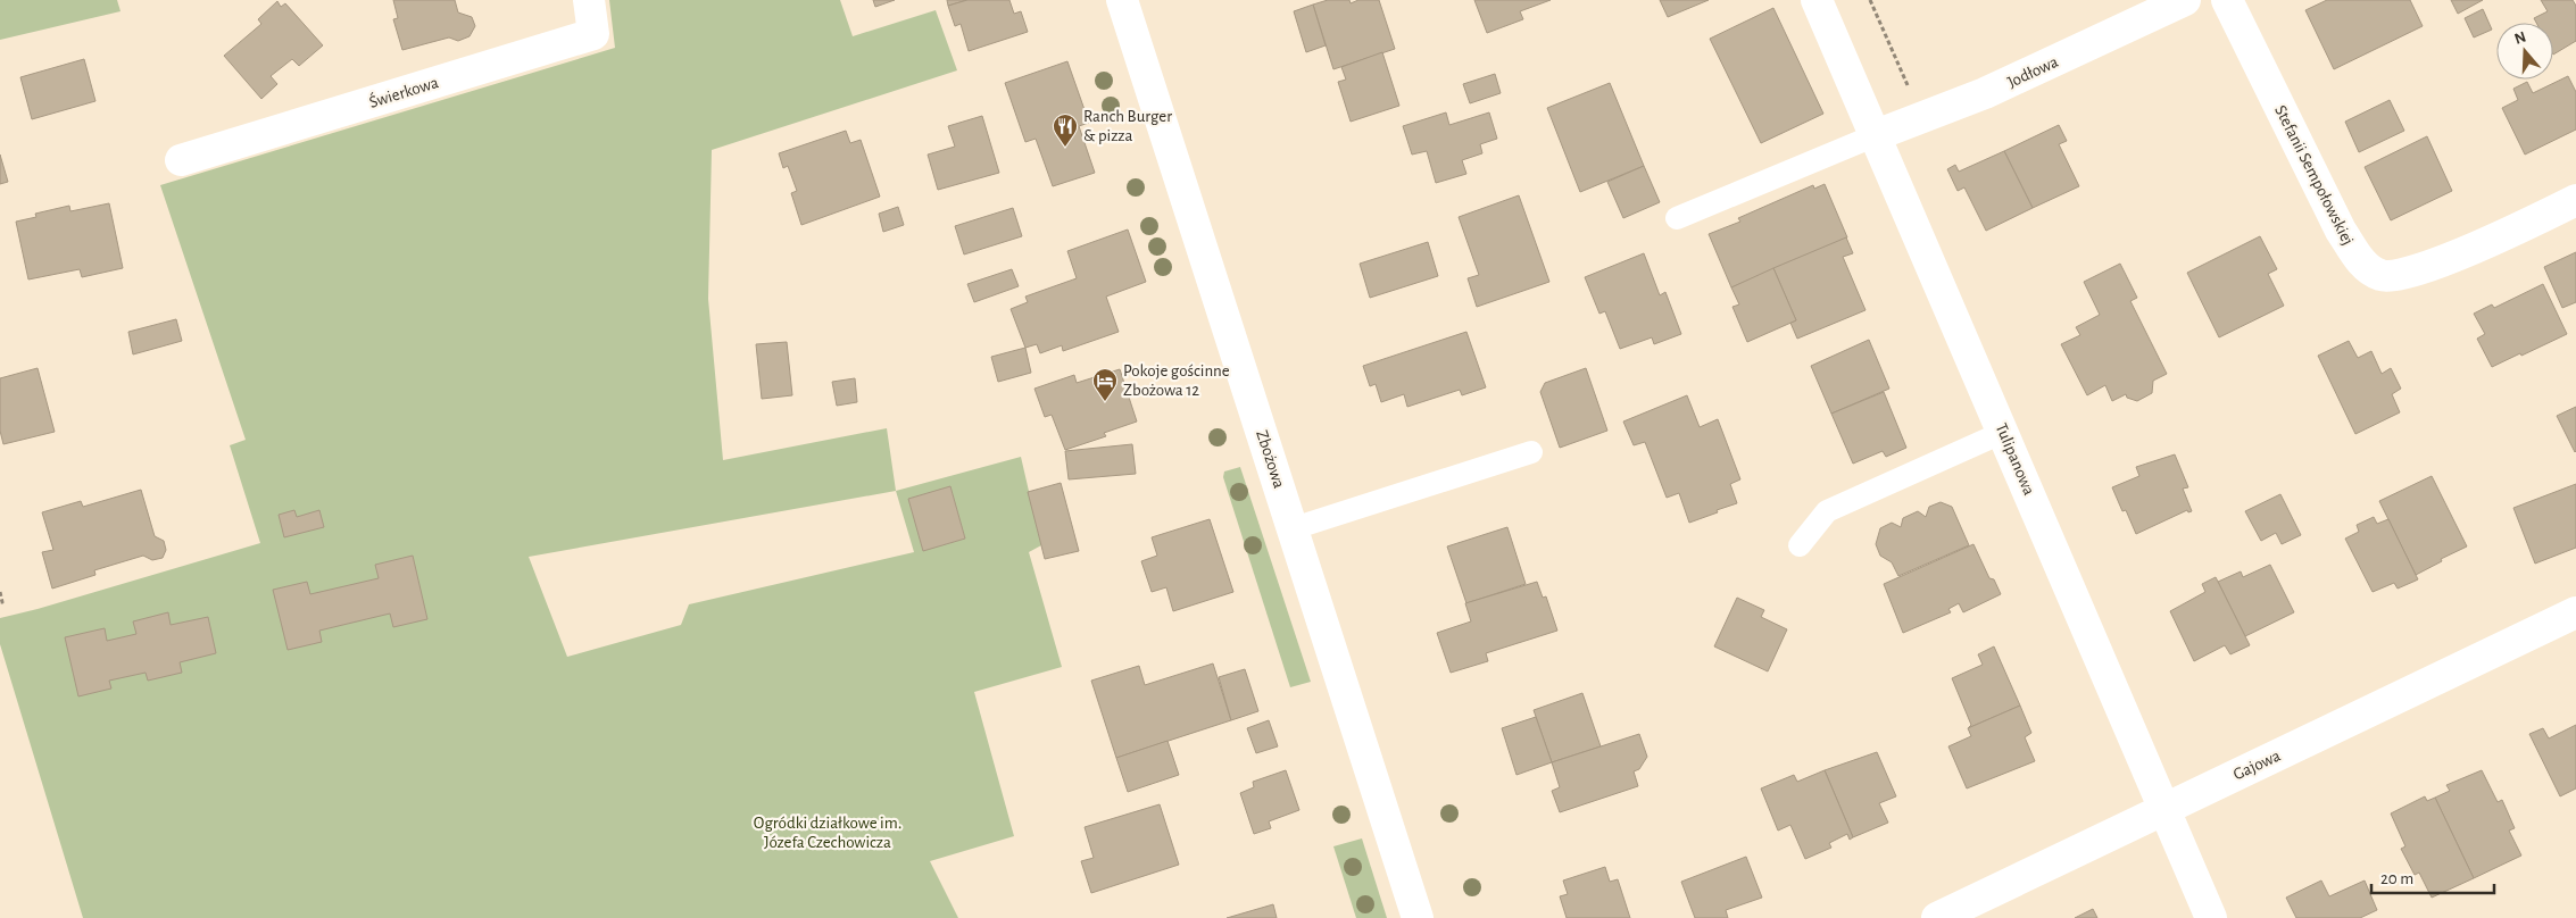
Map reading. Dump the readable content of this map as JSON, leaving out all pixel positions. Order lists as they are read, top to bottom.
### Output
{
  "streets": {
    "street": [
      "Jodłowa",
      "Świerkowa",
      "Stefanii Sempołowskiej",
      "Zbożowa",
      "Tulipanowa",
      "Gajowa"
    ]
  },
  "crossings": [
    ["Jodłowa", "Tulipanowa"],
    ["Tulipanowa", "Gajowa"]
  ],
  "parks": ["Ogródki działkowe im. Józefa Czechowicza"],
  "places": {
    "restaurant": ["Ranch Burger & pizza"],
    "hotel": ["Pokoje gościnne Zbożowa 12"]
  },
  "scale_bar": "20 m",
  "north": "top"
}
